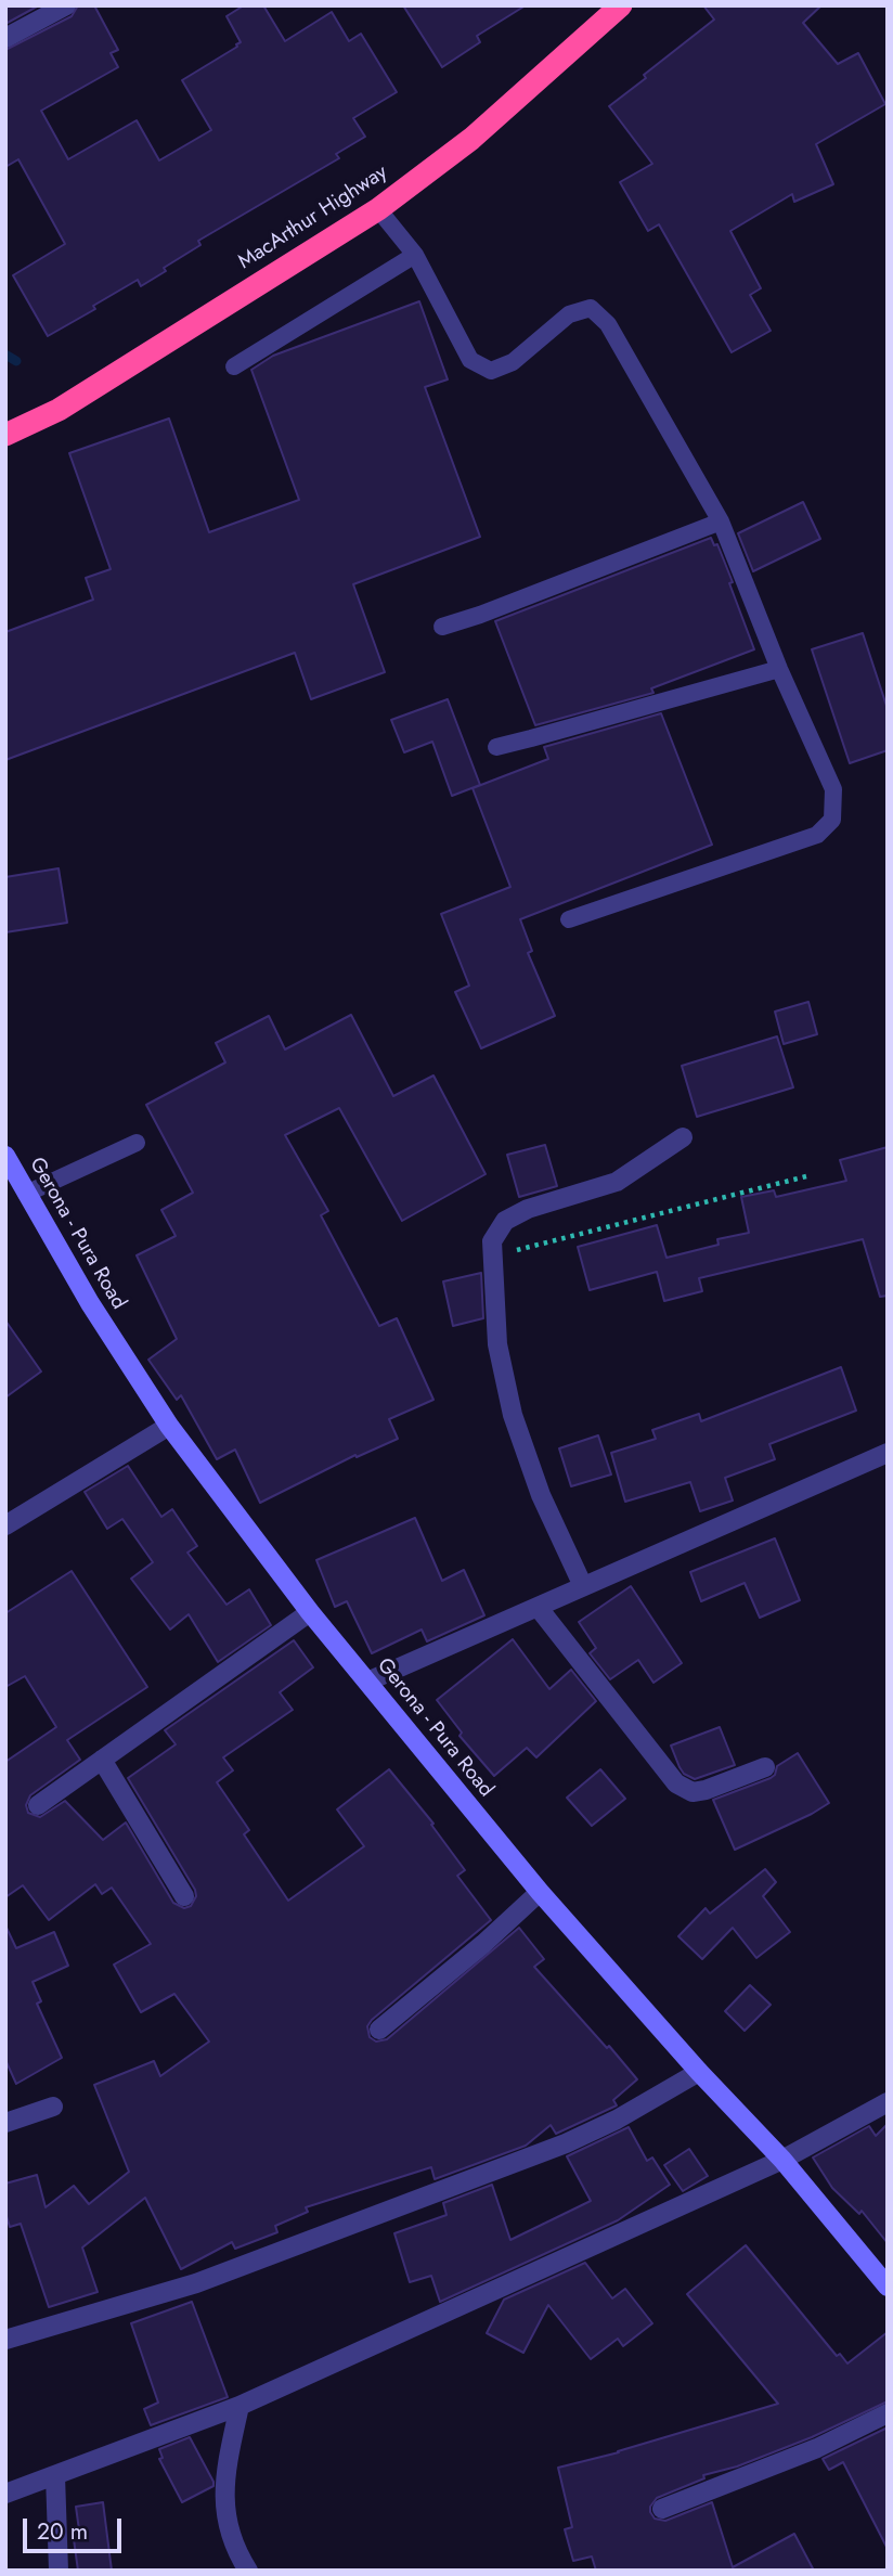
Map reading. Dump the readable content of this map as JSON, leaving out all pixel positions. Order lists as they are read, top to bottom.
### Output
{
  "streets": {
    "highway": ["MacArthur Highway"],
    "main road": ["Gerona - Pura Road"]
  },
  "scale_bar": "20 m"
}
